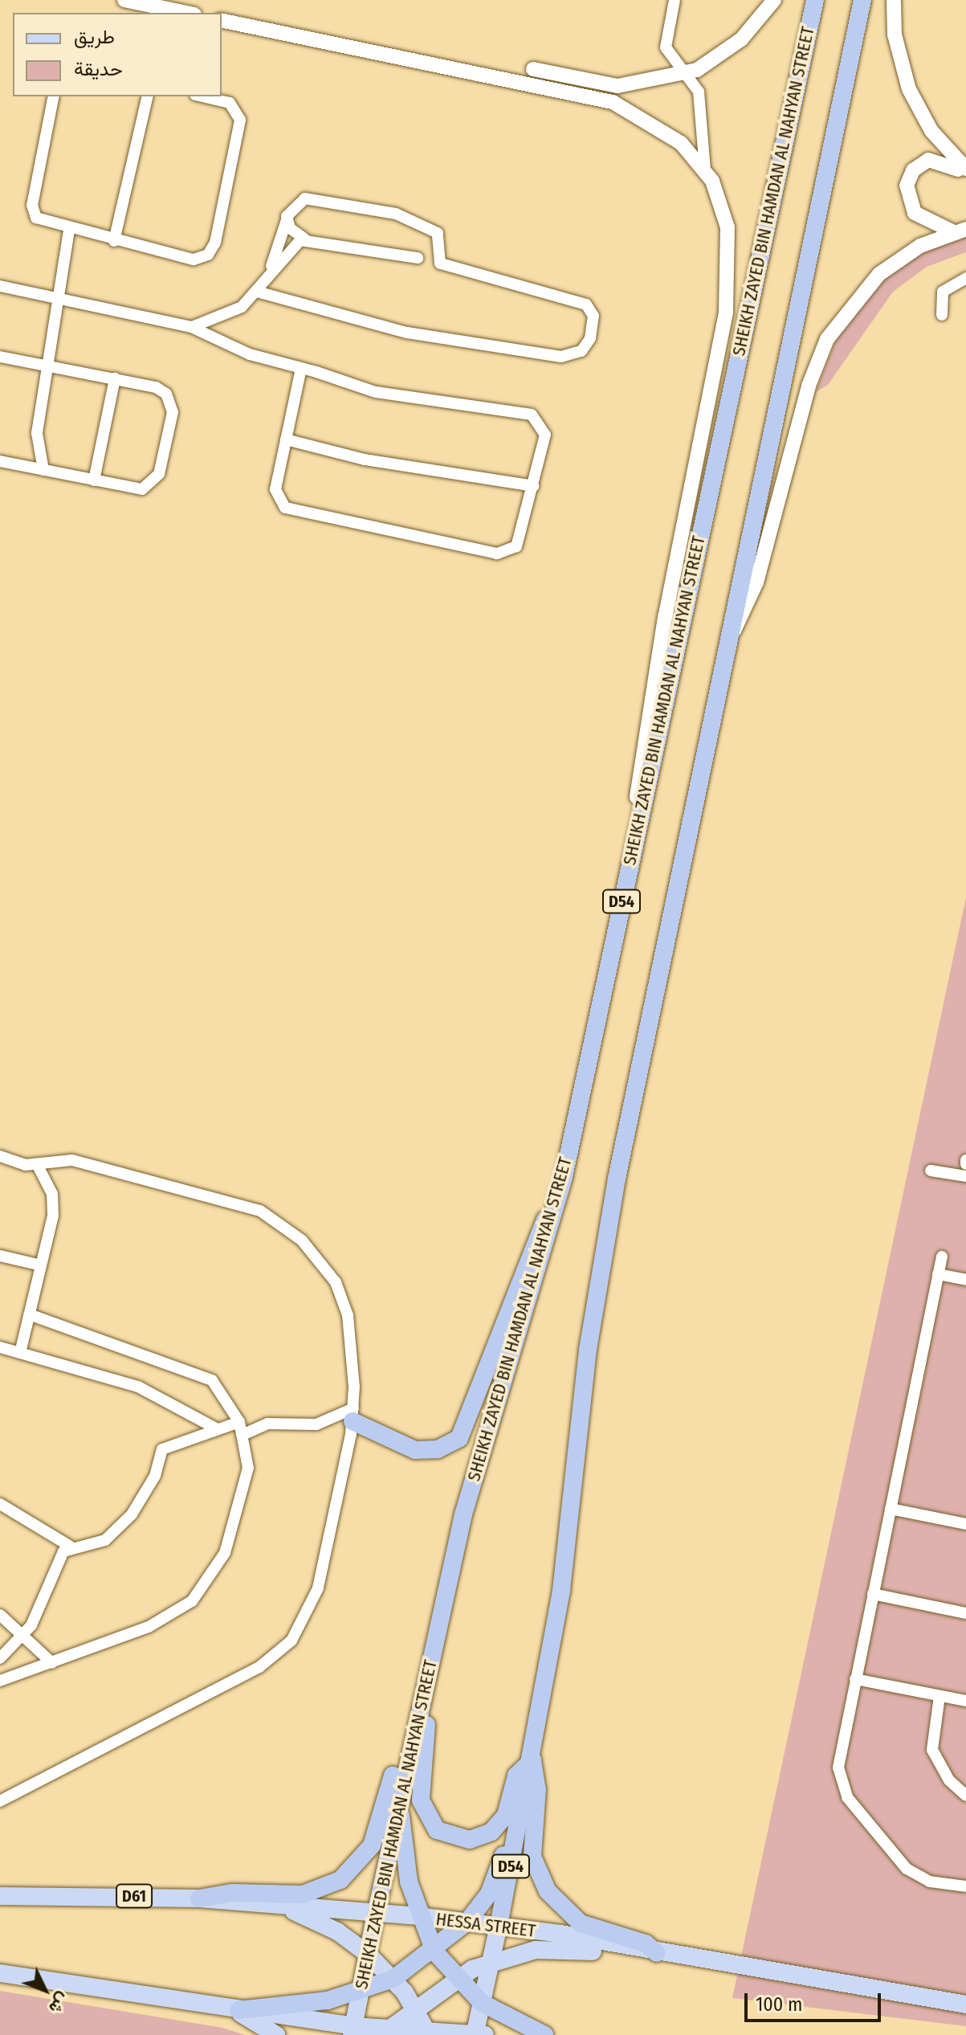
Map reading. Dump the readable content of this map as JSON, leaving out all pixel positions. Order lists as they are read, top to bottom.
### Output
{
  "streets": {
    "highway": ["SHEIKH ZAYED BIN HAMDAN AL NAHYAN STREET", "D54"],
    "main road": ["D61", "HESSA STREET"]
  },
  "crossings": [
    ["SHEIKH ZAYED BIN HAMDAN AL NAHYAN STREET", "HESSA STREET"],
    ["D54", "HESSA STREET"]
  ],
  "legend": ["طريق", "حديقة"],
  "scale_bar": "100 m",
  "north": "bottom right"
}
